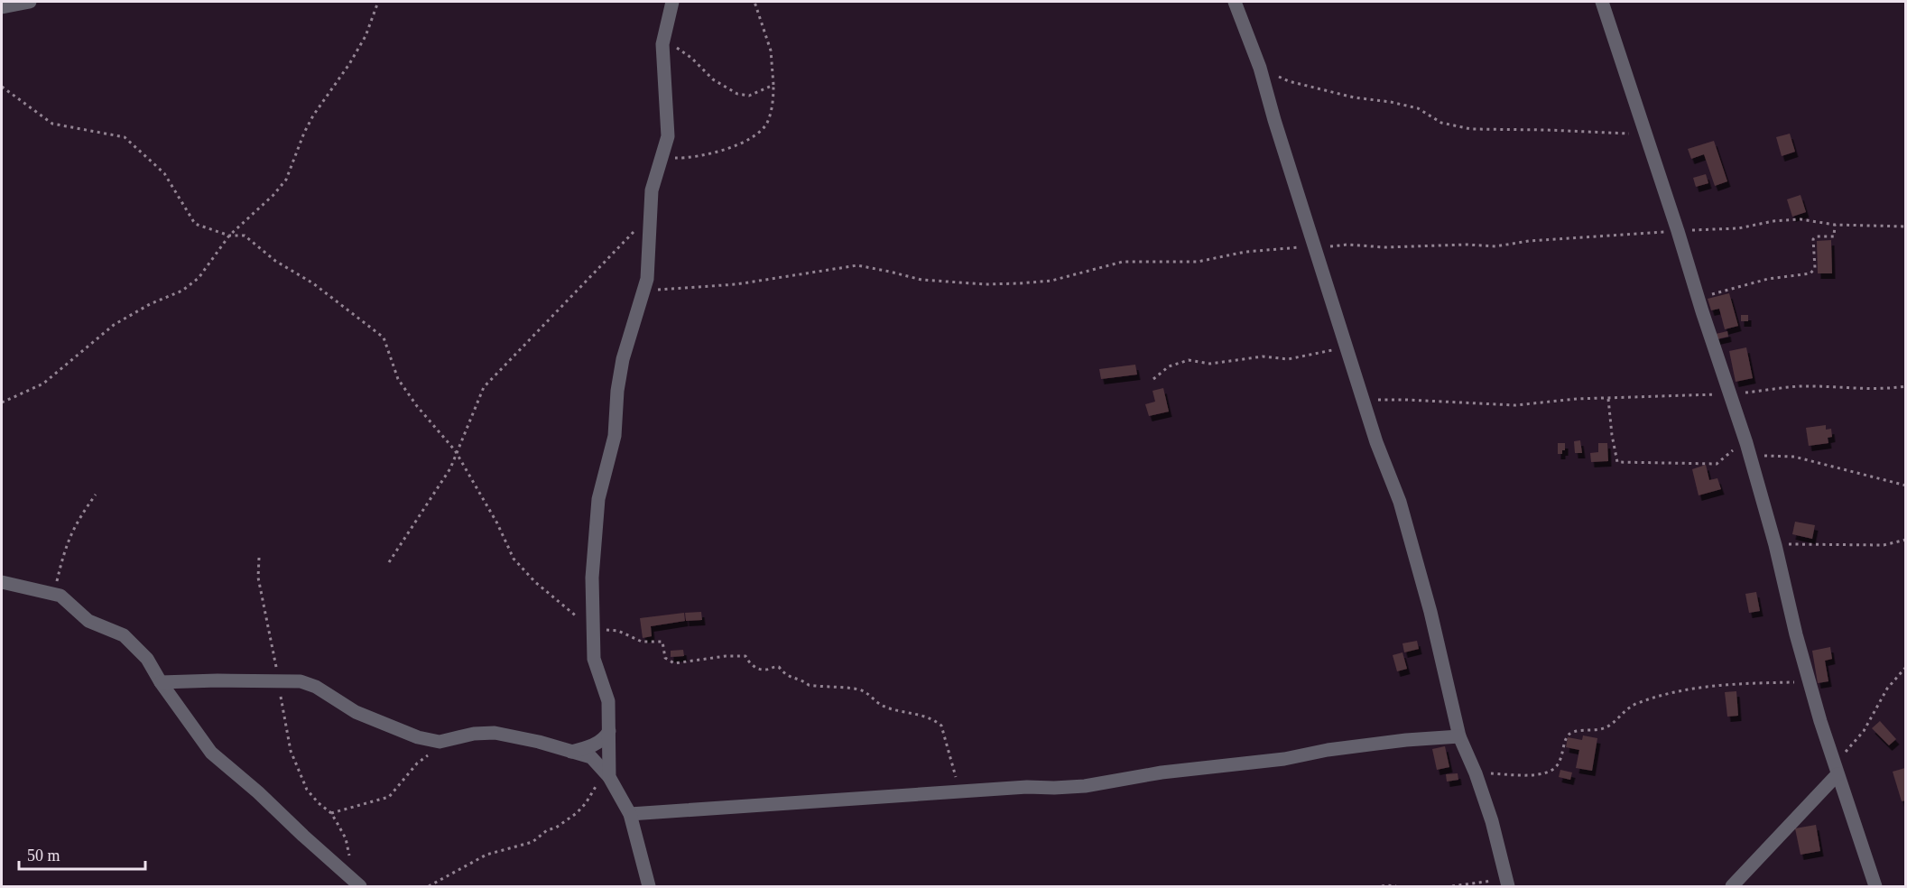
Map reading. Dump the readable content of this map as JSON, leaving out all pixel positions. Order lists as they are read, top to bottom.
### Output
{
  "scale_bar": "50 m"
}
